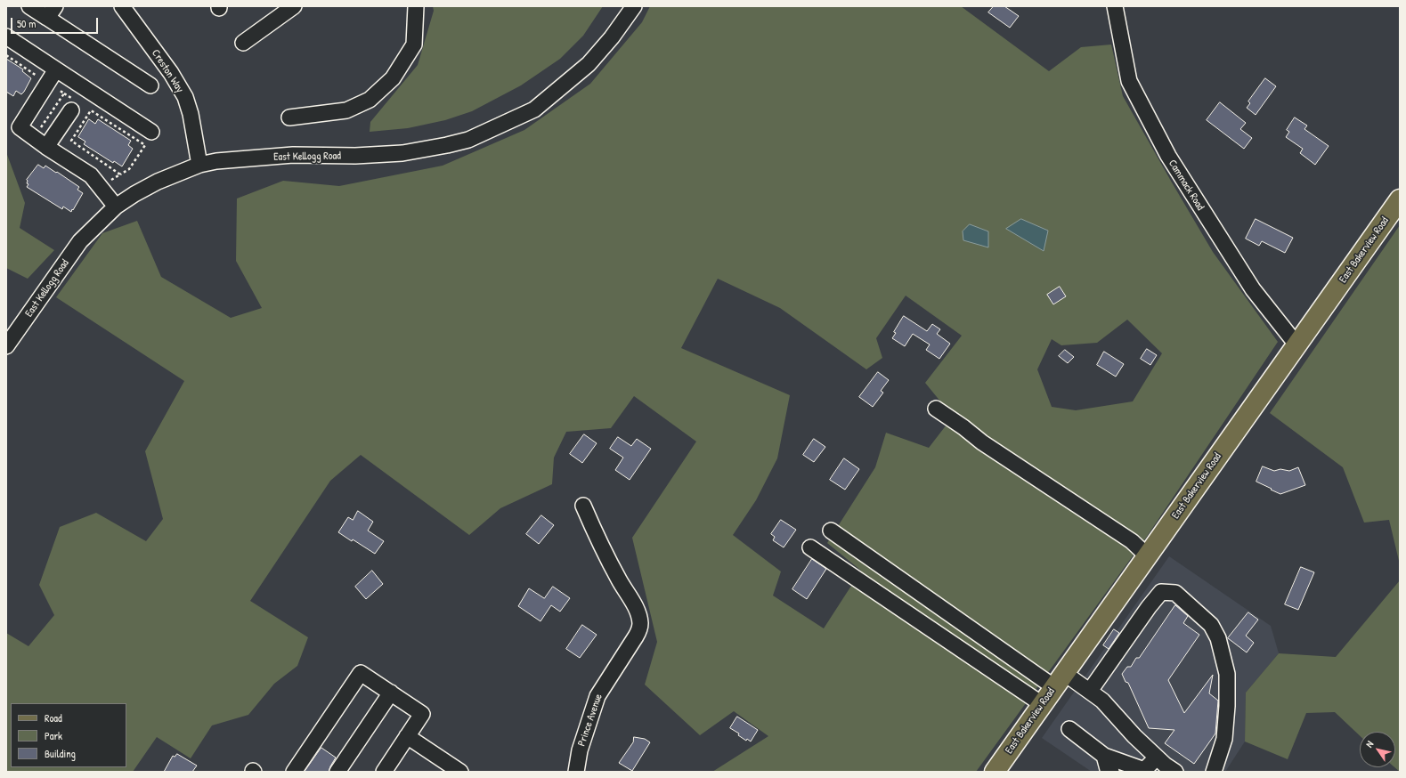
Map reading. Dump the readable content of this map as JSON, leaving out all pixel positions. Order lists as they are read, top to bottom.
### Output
{
  "streets": {
    "main road": ["East Bakerview Road"],
    "street": [
      "Creston Way",
      "East Kellogg Road",
      "Cammack Road",
      "Prince Avenue"
    ]
  },
  "crossings": [
    ["Creston Way", "East Kellogg Road"],
    ["Cammack Road", "East Bakerview Road"]
  ],
  "legend": ["Road", "Park", "Building"],
  "scale_bar": "50 m",
  "north": "top left"
}
